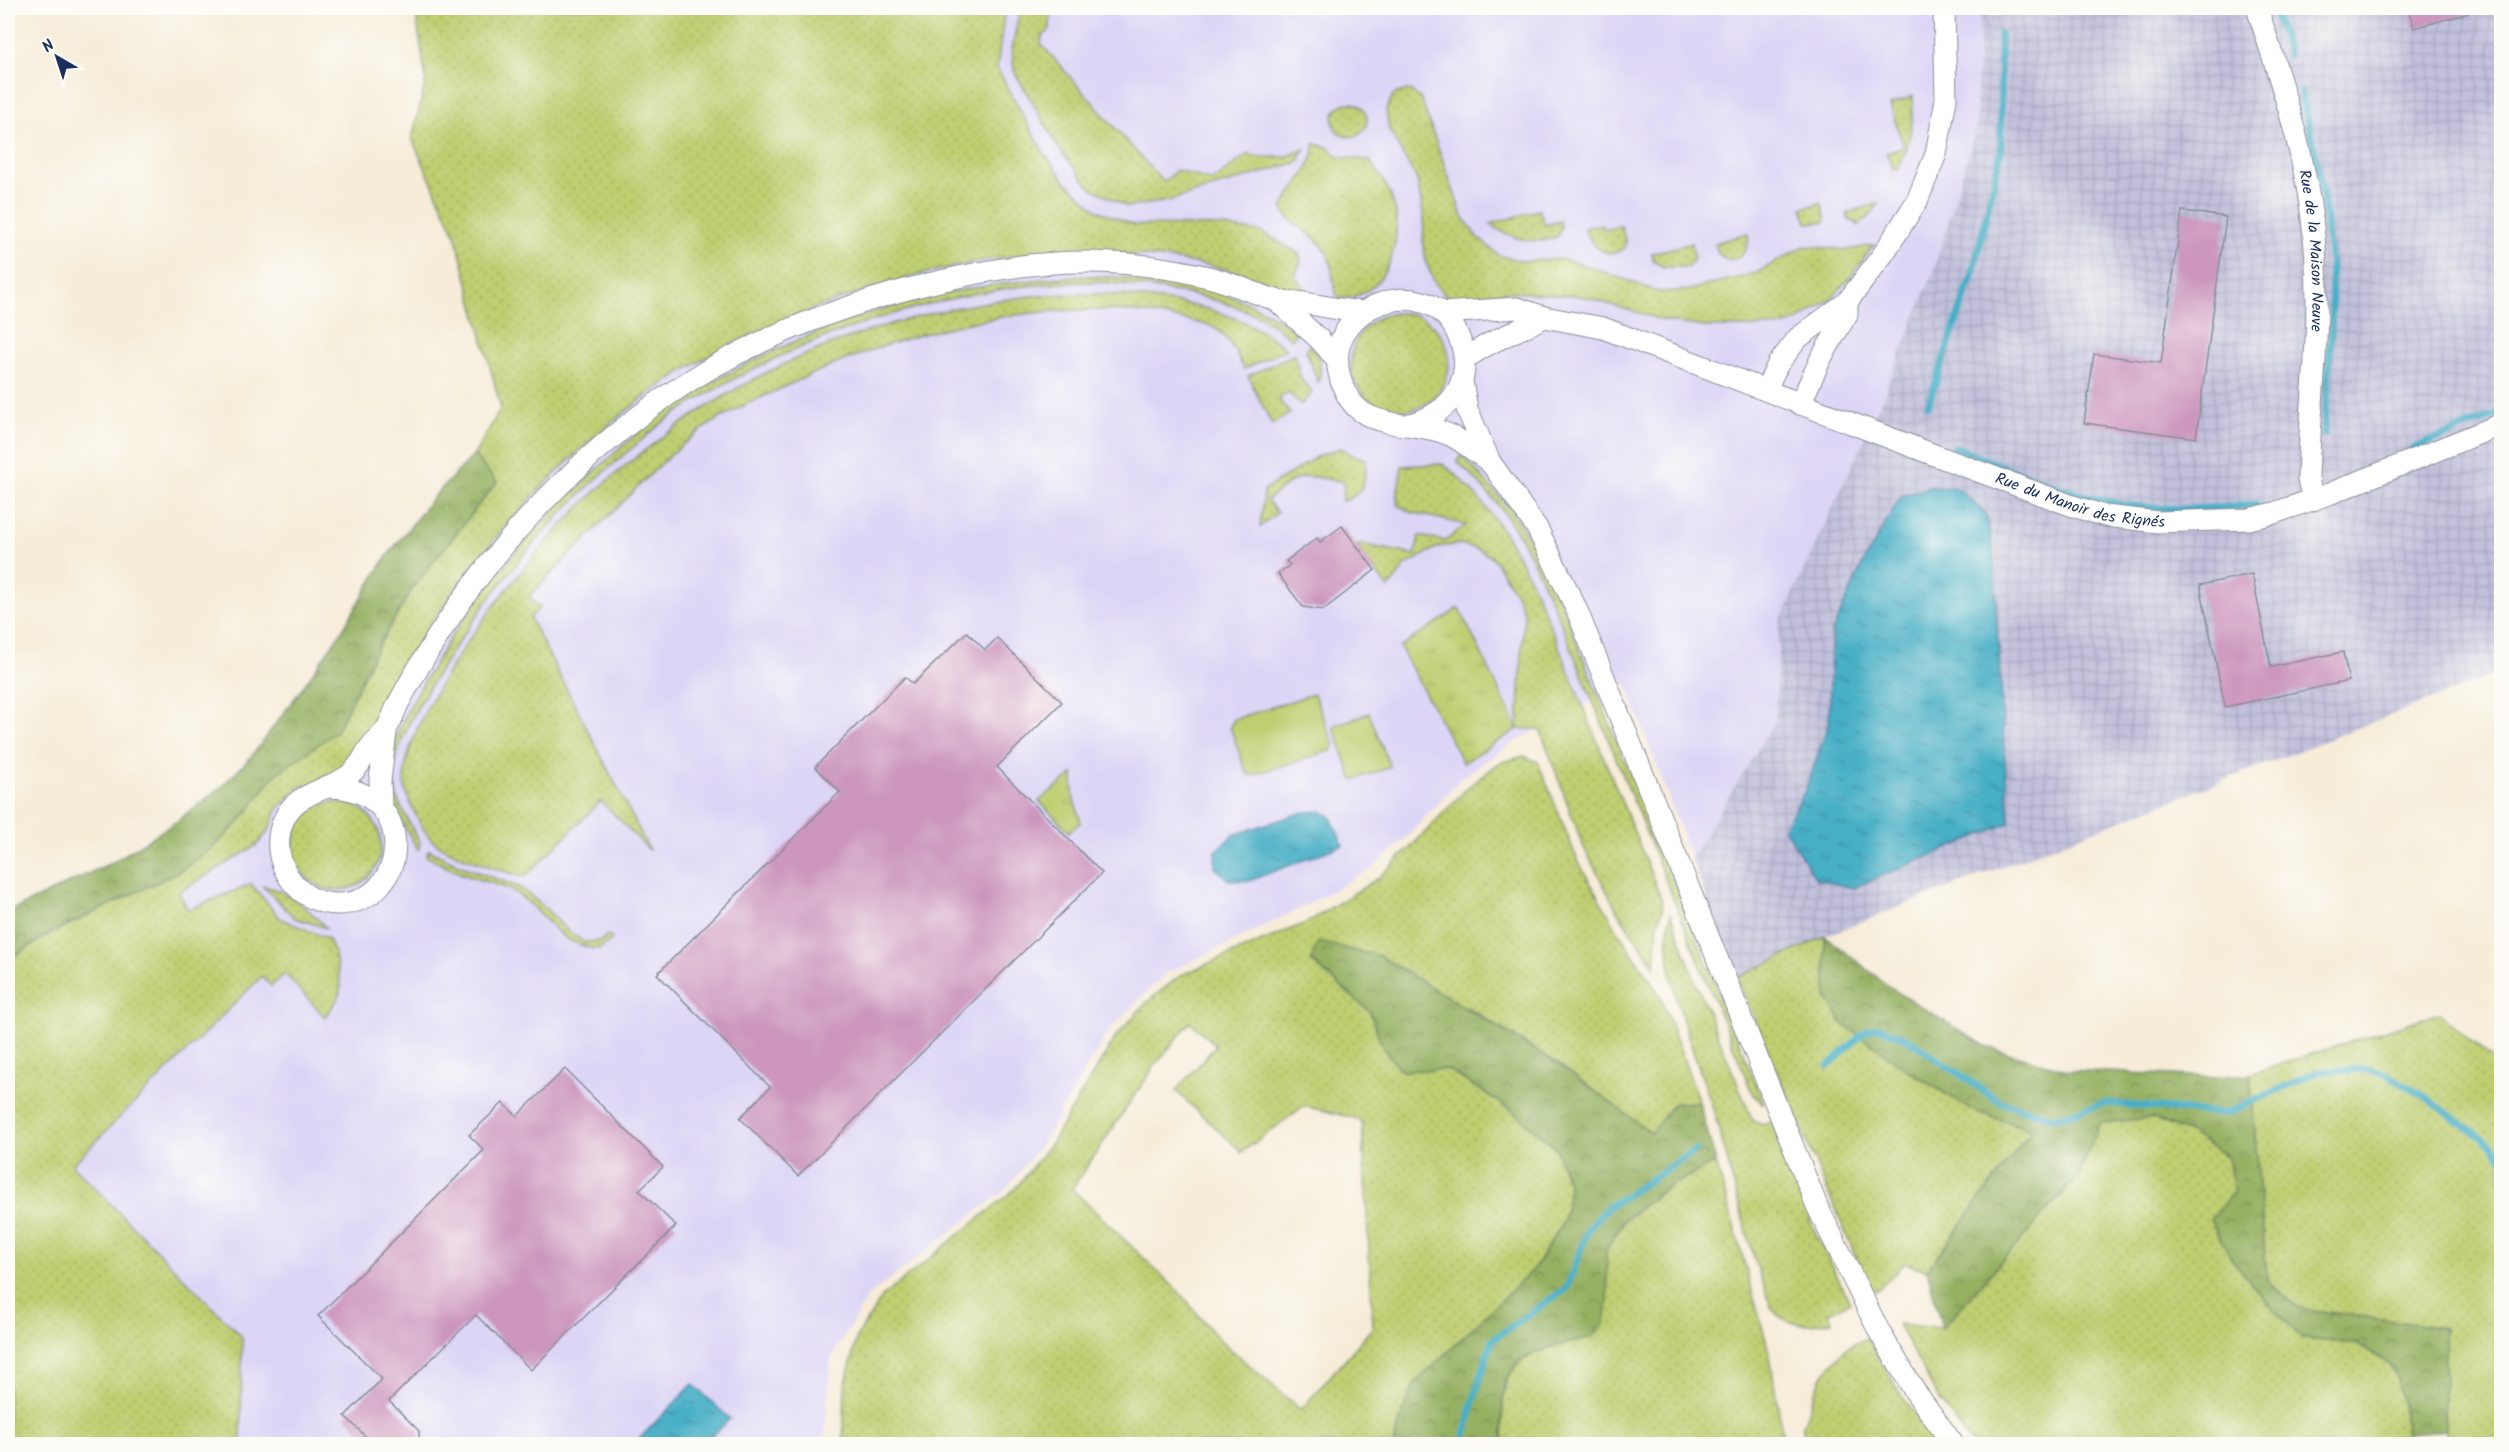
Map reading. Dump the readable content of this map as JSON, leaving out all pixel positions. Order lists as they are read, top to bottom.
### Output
{
  "streets": {
    "street": ["Rue de la Maison Neuve", "Rue du Manoir des Rignés"]
  },
  "crossings": [
    ["Rue de la Maison Neuve", "Rue du Manoir des Rignés"]
  ],
  "north": "top left"
}
